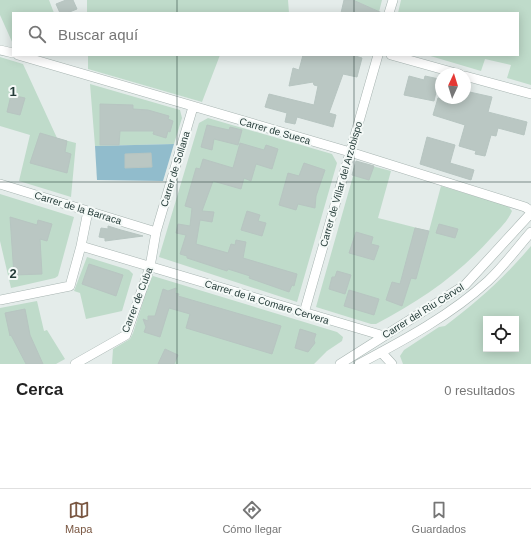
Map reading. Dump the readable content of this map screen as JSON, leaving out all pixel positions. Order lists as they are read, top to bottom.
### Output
{
  "streets": {
    "street": [
      "Carrer de Sueca",
      "Carrer de Sollana",
      "Carrer de Villar del Arzobispo",
      "Carrer de la Barraca",
      "Carrer de Cuba",
      "Carrer de la Comare Cervera",
      "Carrer del Riu Cèrvol"
    ]
  },
  "crossings": [
    ["Carrer de Sueca", "Carrer de Sollana"],
    ["Carrer de Sueca", "Carrer de Villar del Arzobispo"],
    ["Carrer de Sueca", "Carrer del Riu Cèrvol"],
    ["Carrer de Sollana", "Carrer de la Barraca"],
    ["Carrer de Sollana", "Carrer de Cuba"],
    ["Carrer de Villar del Arzobispo", "Carrer de la Comare Cervera"],
    ["Carrer de la Barraca", "Carrer de Cuba"],
    ["Carrer de Cuba", "Carrer de la Comare Cervera"],
    ["Carrer de la Comare Cervera", "Carrer del Riu Cèrvol"]
  ],
  "north": "top",
  "page": {
    "search": "Buscar aquí",
    "heading": ["Cerca", "0 resultados"],
    "nav": ["Mapa", "Cómo llegar", "Guardados"]
  },
  "grid": {
    "rows": ["1", "2"]
  }
}
